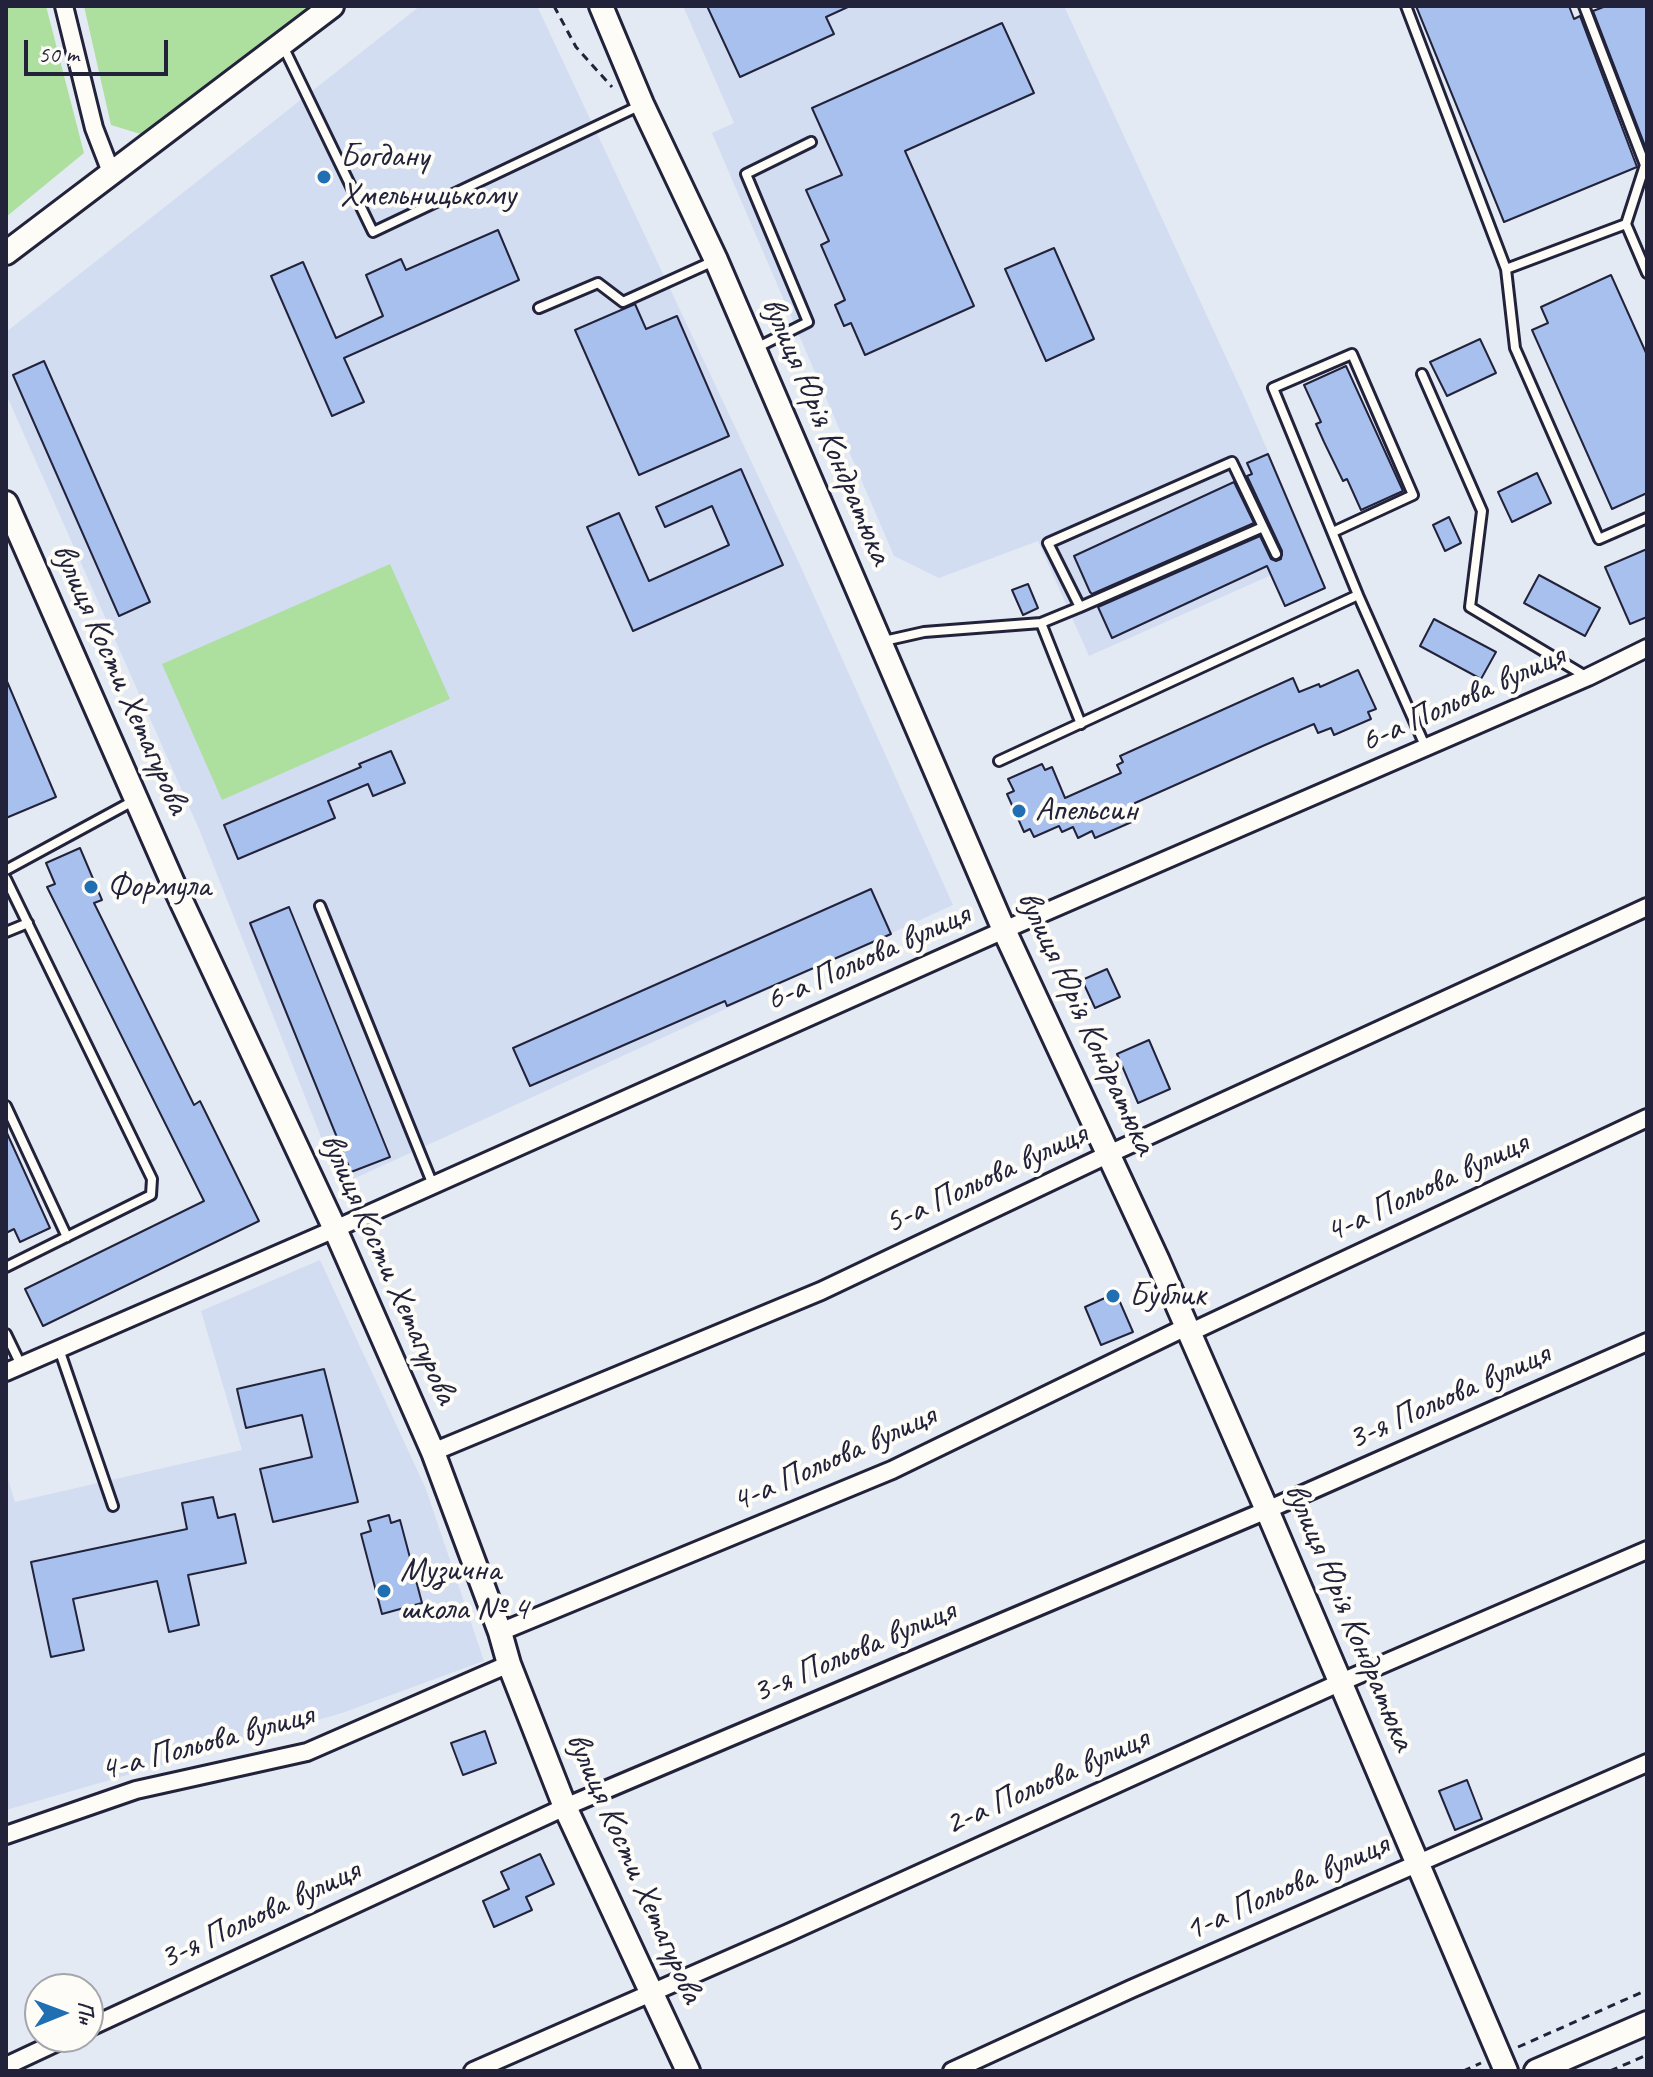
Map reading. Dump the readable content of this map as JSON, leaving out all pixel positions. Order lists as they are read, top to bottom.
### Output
{
  "streets": {
    "street": [
      "вулиця Юрія Кондратюка",
      "вулиця Кости Хетагурова",
      "6-а Польова вулиця",
      "5-а Польова вулиця",
      "4-а Польова вулиця",
      "3-я Польова вулиця",
      "2-а Польова вулиця",
      "1-а Польова вулиця"
    ]
  },
  "crossings": [
    ["вулиця Юрія Кондратюка", "6-а Польова вулиця"],
    ["вулиця Юрія Кондратюка", "5-а Польова вулиця"],
    ["вулиця Юрія Кондратюка", "4-а Польова вулиця"],
    ["вулиця Юрія Кондратюка", "3-я Польова вулиця"],
    ["вулиця Юрія Кондратюка", "2-а Польова вулиця"],
    ["вулиця Юрія Кондратюка", "1-а Польова вулиця"],
    ["вулиця Кости Хетагурова", "6-а Польова вулиця"],
    ["вулиця Кости Хетагурова", "5-а Польова вулиця"],
    ["вулиця Кости Хетагурова", "4-а Польова вулиця"],
    ["вулиця Кости Хетагурова", "3-я Польова вулиця"],
    ["вулиця Кости Хетагурова", "2-а Польова вулиця"]
  ],
  "places": [
    "Богдану Хмельницькому",
    "Апельсин",
    "Формула",
    "Бублик",
    "Музична школа № 4"
  ],
  "scale_bar": "50 m",
  "north": "right"
}
